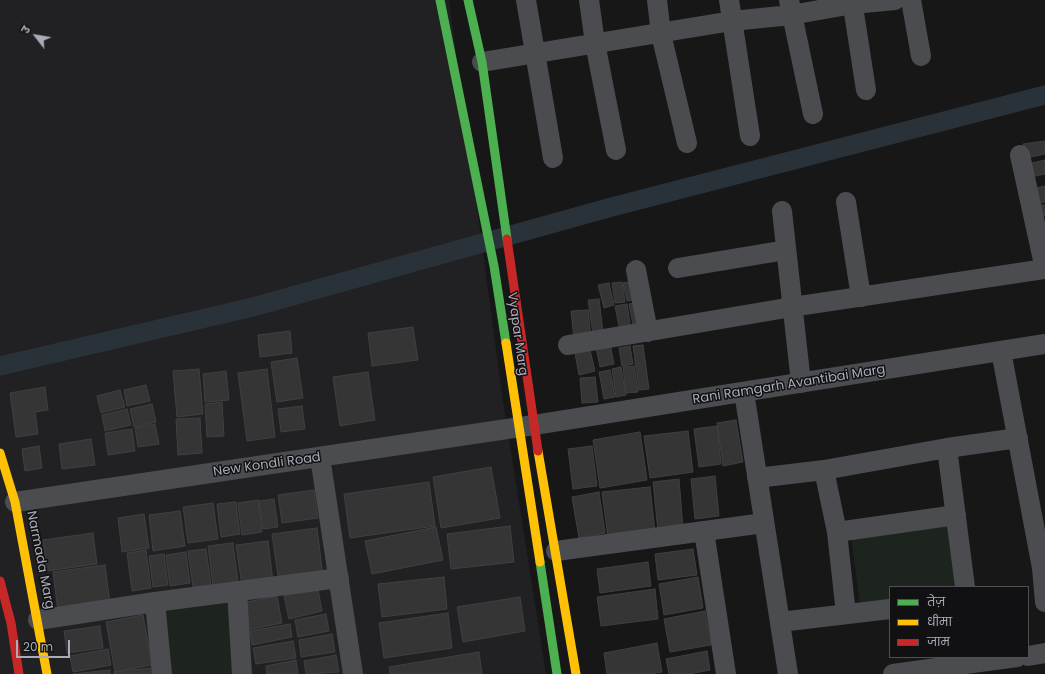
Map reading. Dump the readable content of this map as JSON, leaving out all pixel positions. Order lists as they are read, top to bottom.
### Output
{
  "streets": {
    "street": [
      "Vyapar Marg",
      "Rani Ramgarh Avantibai Marg",
      "New Kondli Road",
      "Narmada Marg"
    ]
  },
  "crossings": [
    ["Vyapar Marg", "Rani Ramgarh Avantibai Marg"],
    ["Vyapar Marg", "New Kondli Road"],
    ["Rani Ramgarh Avantibai Marg", "New Kondli Road"],
    ["New Kondli Road", "Narmada Marg"]
  ],
  "legend": ["तेज़", "धीमा", "जाम"],
  "scale_bar": "20 m",
  "north": "top left"
}
